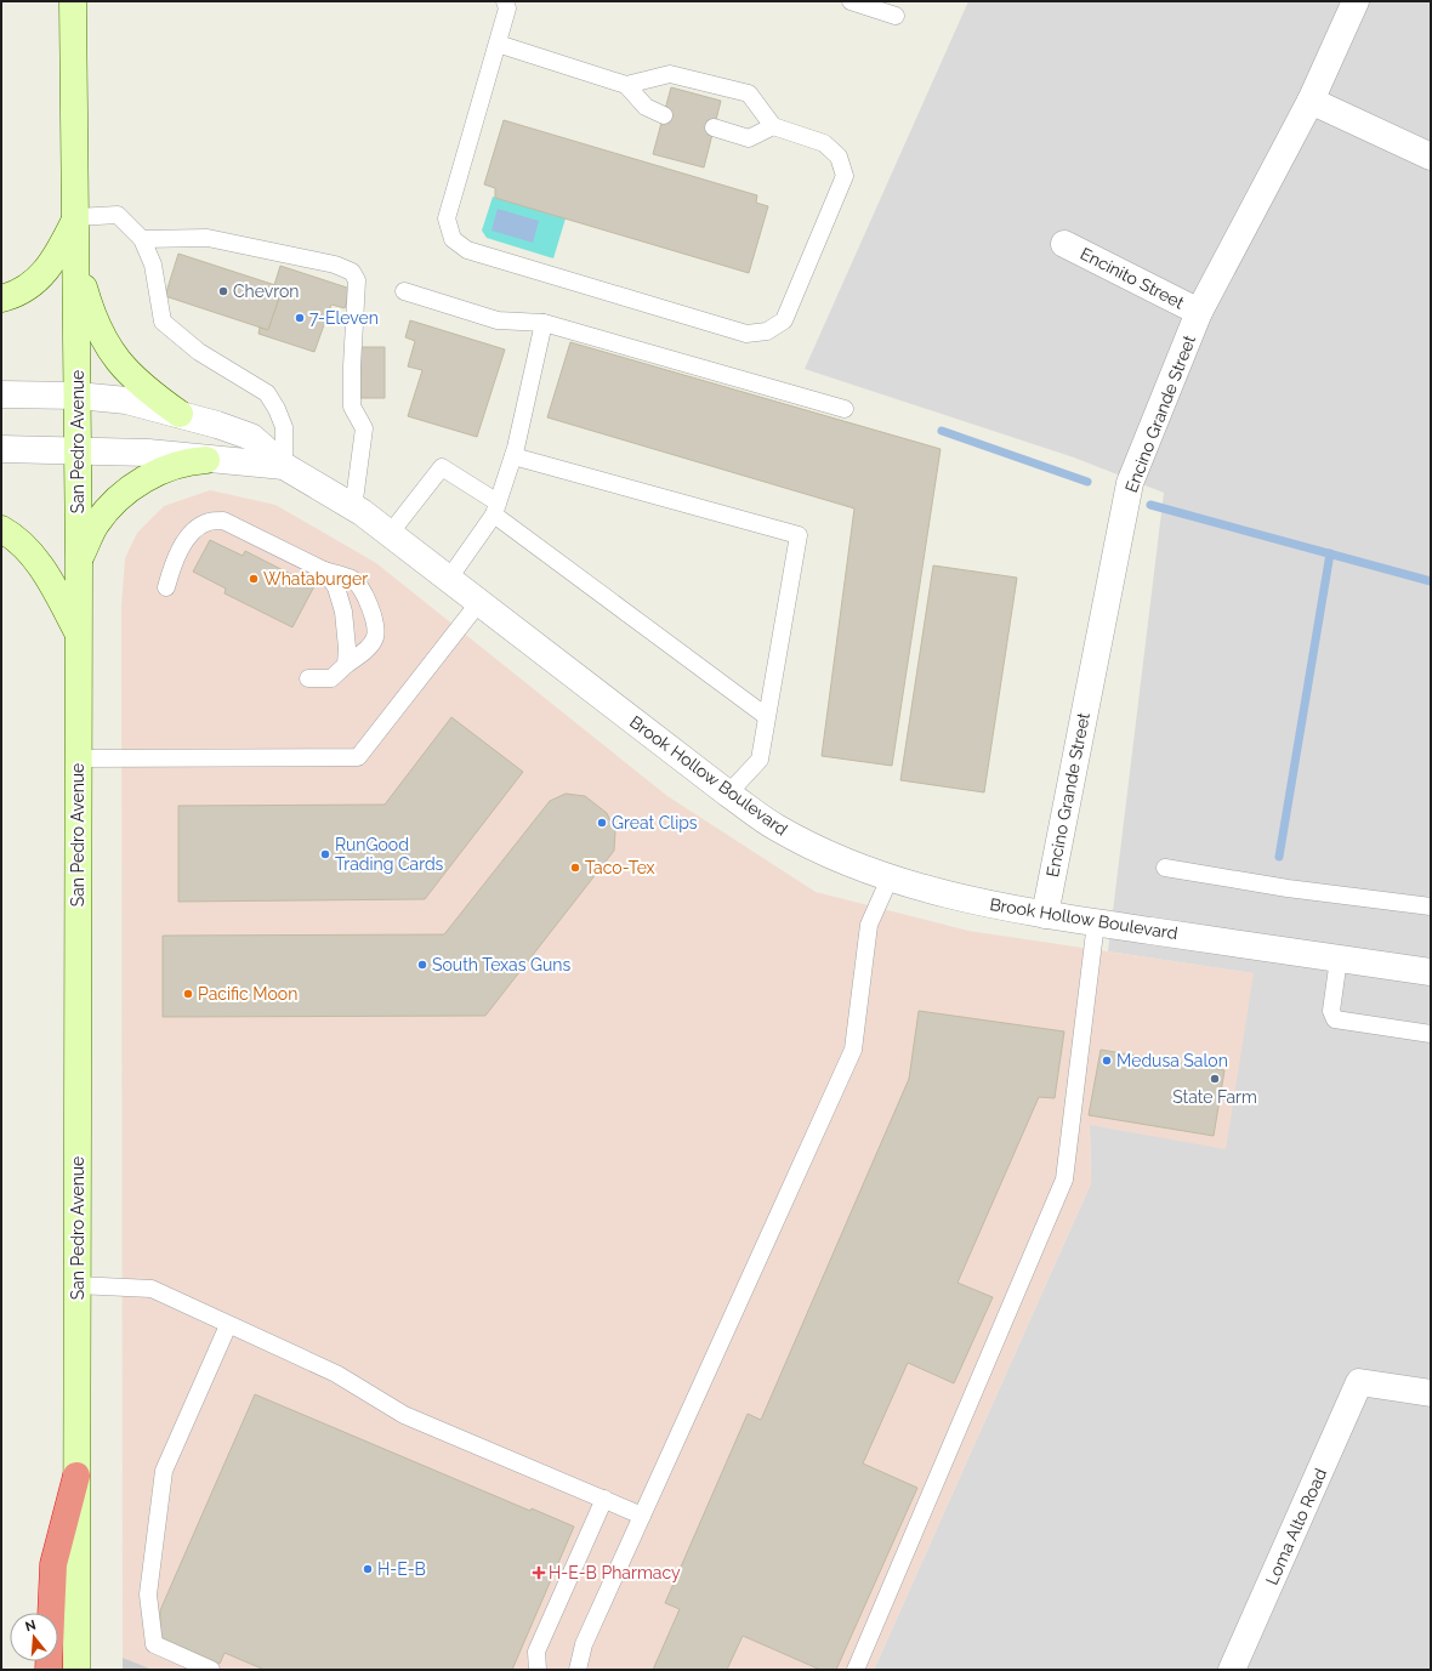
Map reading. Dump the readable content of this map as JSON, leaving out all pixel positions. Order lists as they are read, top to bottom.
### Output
{
  "streets": {
    "main road": ["San Pedro Avenue"],
    "street": [
      "Encinito Street",
      "Encino Grande Street",
      "Brook Hollow Boulevard",
      "Loma Alto Road"
    ]
  },
  "crossings": [
    ["Encinito Street", "Encino Grande Street"],
    ["Encino Grande Street", "Brook Hollow Boulevard"],
    ["San Pedro Avenue", "Brook Hollow Boulevard"]
  ],
  "places": {
    "other": [
      "Chevron",
      "7-Eleven",
      "Whataburger",
      "Great Clips",
      "RunGood Trading Cards",
      "Taco-Tex",
      "South Texas Guns",
      "Pacific Moon",
      "Medusa Salon",
      "State Farm",
      "H-E-B"
    ],
    "health": ["H-E-B Pharmacy"]
  },
  "north": "top"
}
